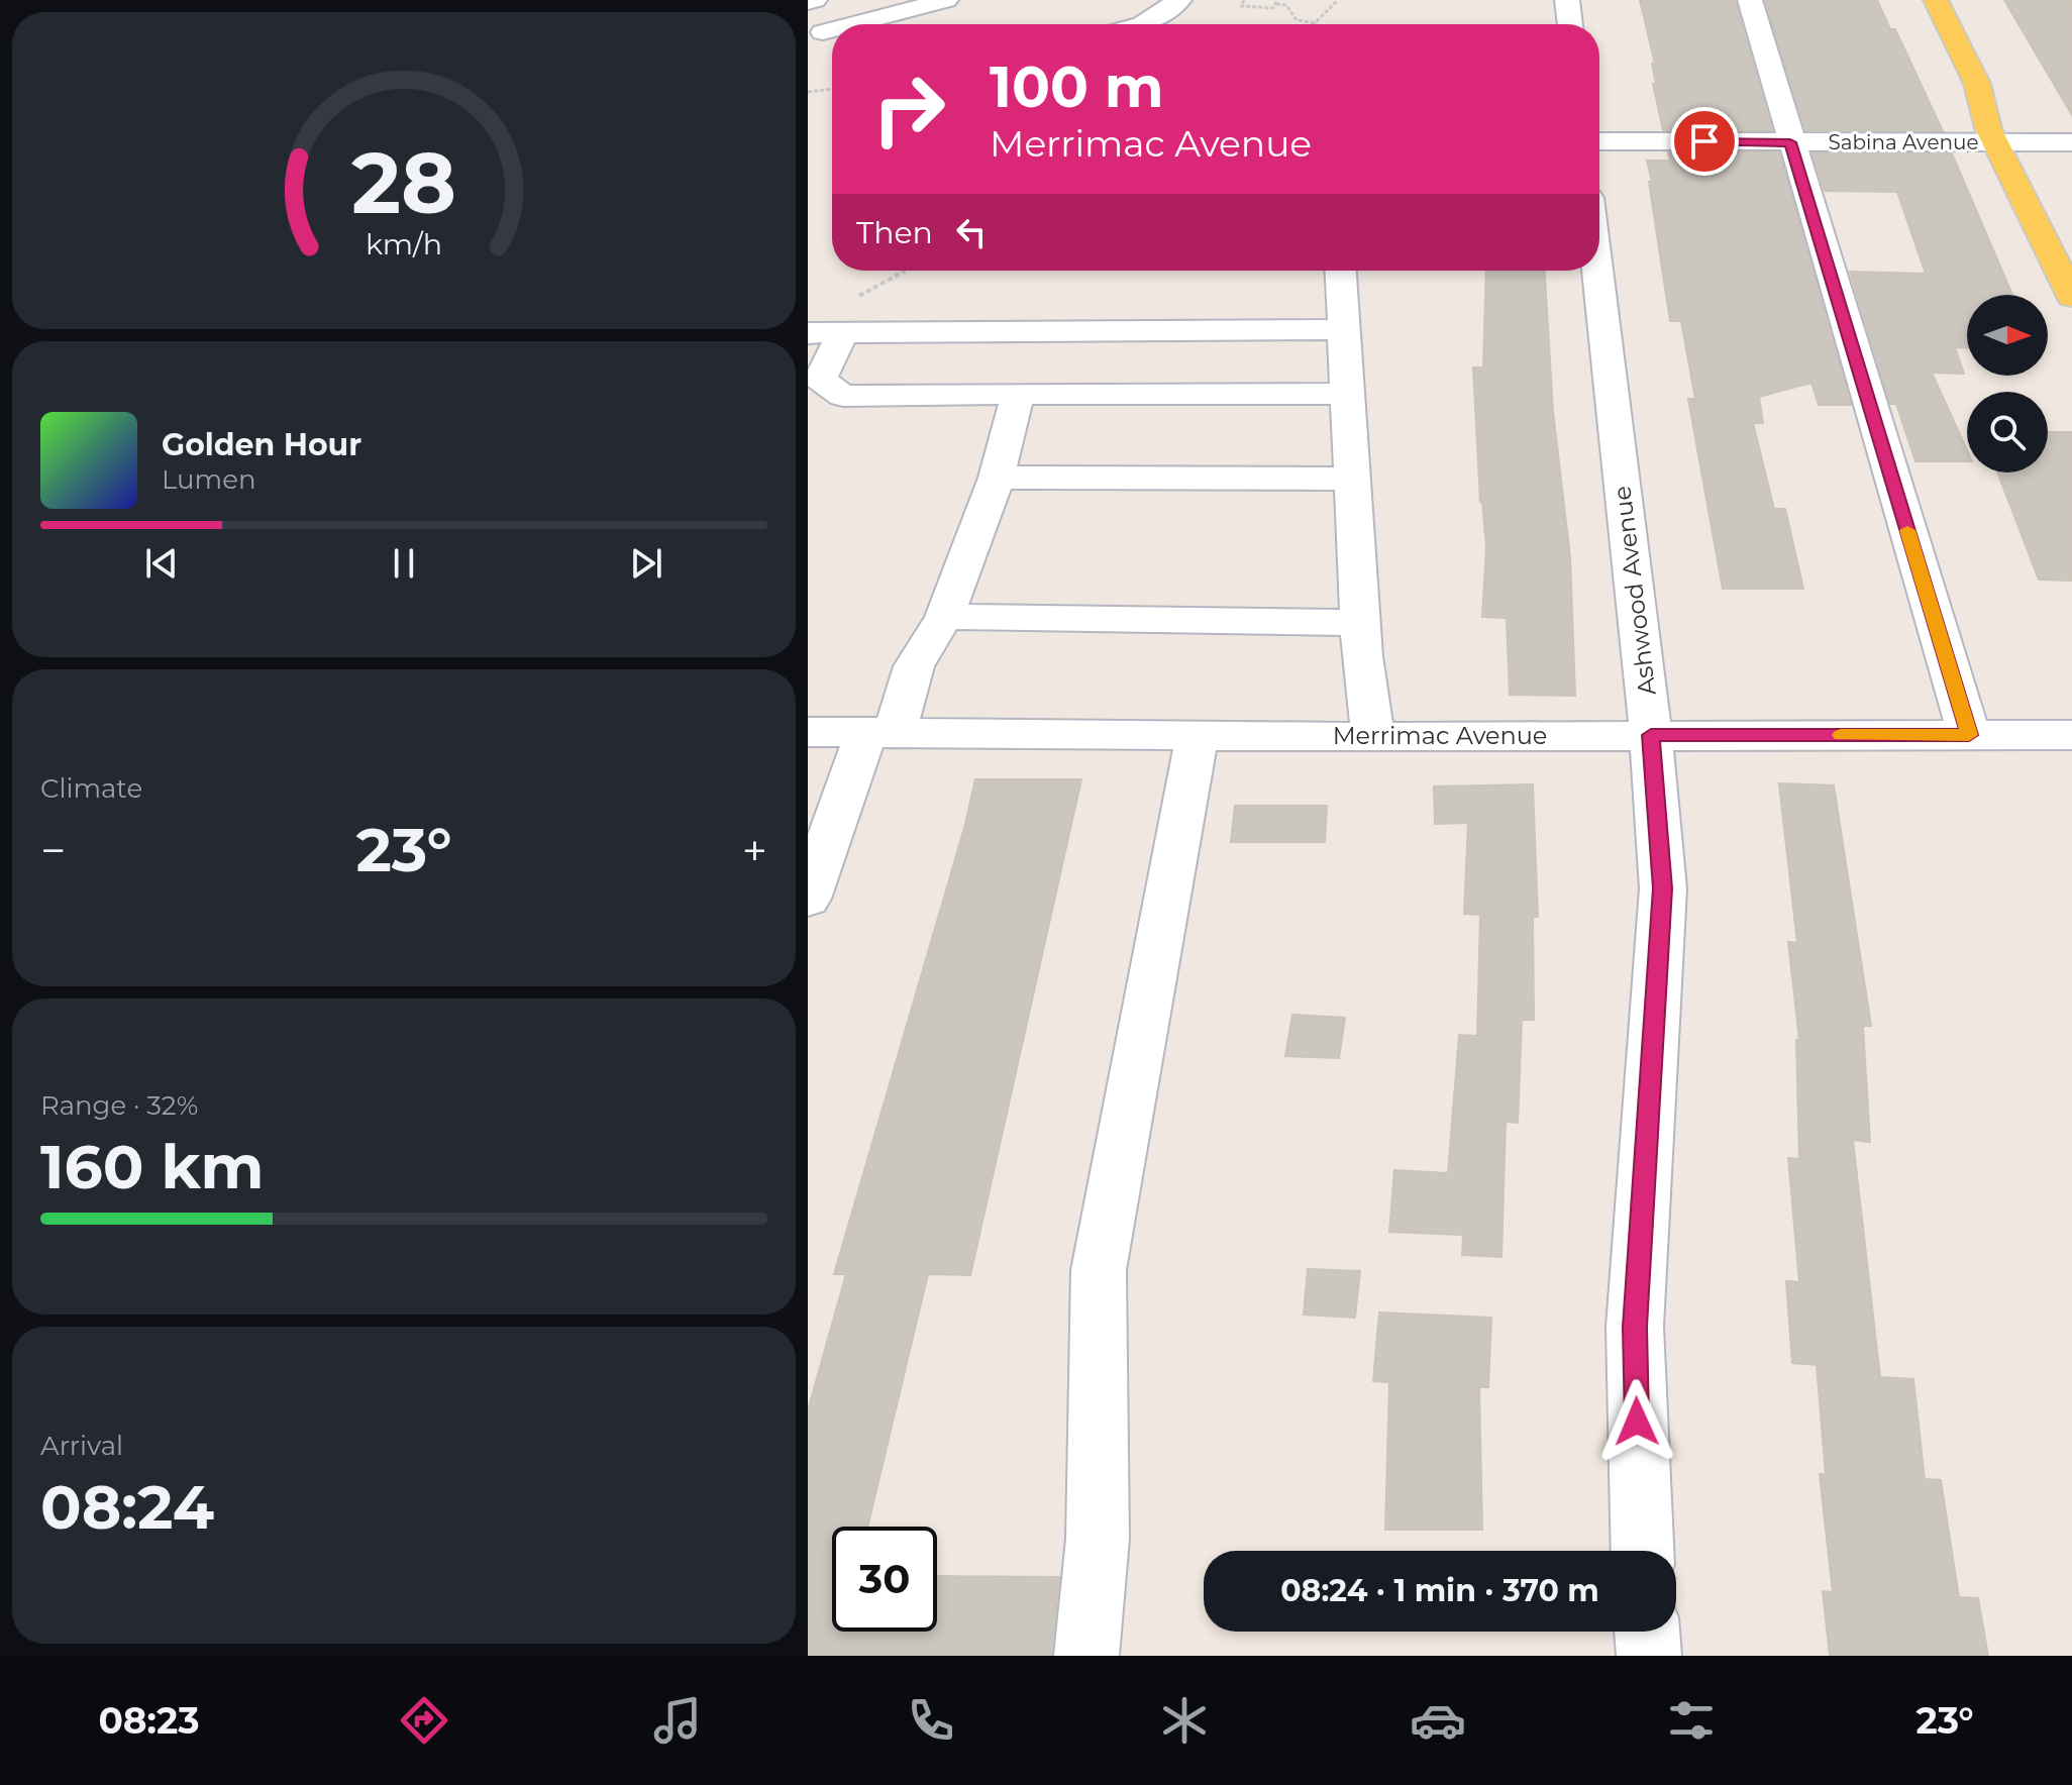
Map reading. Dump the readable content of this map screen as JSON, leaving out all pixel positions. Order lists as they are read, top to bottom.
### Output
{
  "streets": {
    "street": ["Sabina Avenue", "Ashwood Avenue", "Merrimac Avenue"]
  },
  "crossings": [
    ["Ashwood Avenue", "Merrimac Avenue"]
  ],
  "north": "right",
  "page": {
    "turn": ["100 m", "Merrimac Avenue"],
    "then": "Then",
    "song": ["Golden Hour", "Lumen"],
    "tile": [
      "Climate",
      ["Range · 32%", "160 km"],
      ["Arrival", "08:24"]
    ],
    "heat": ["−", "23°", "+"],
    "limit": "30",
    "trip": "08:24 · 1 min · 370 m",
    "tabs": ["08:23", "23°"],
    "gauge": ["28", "km/h"]
  }
}
